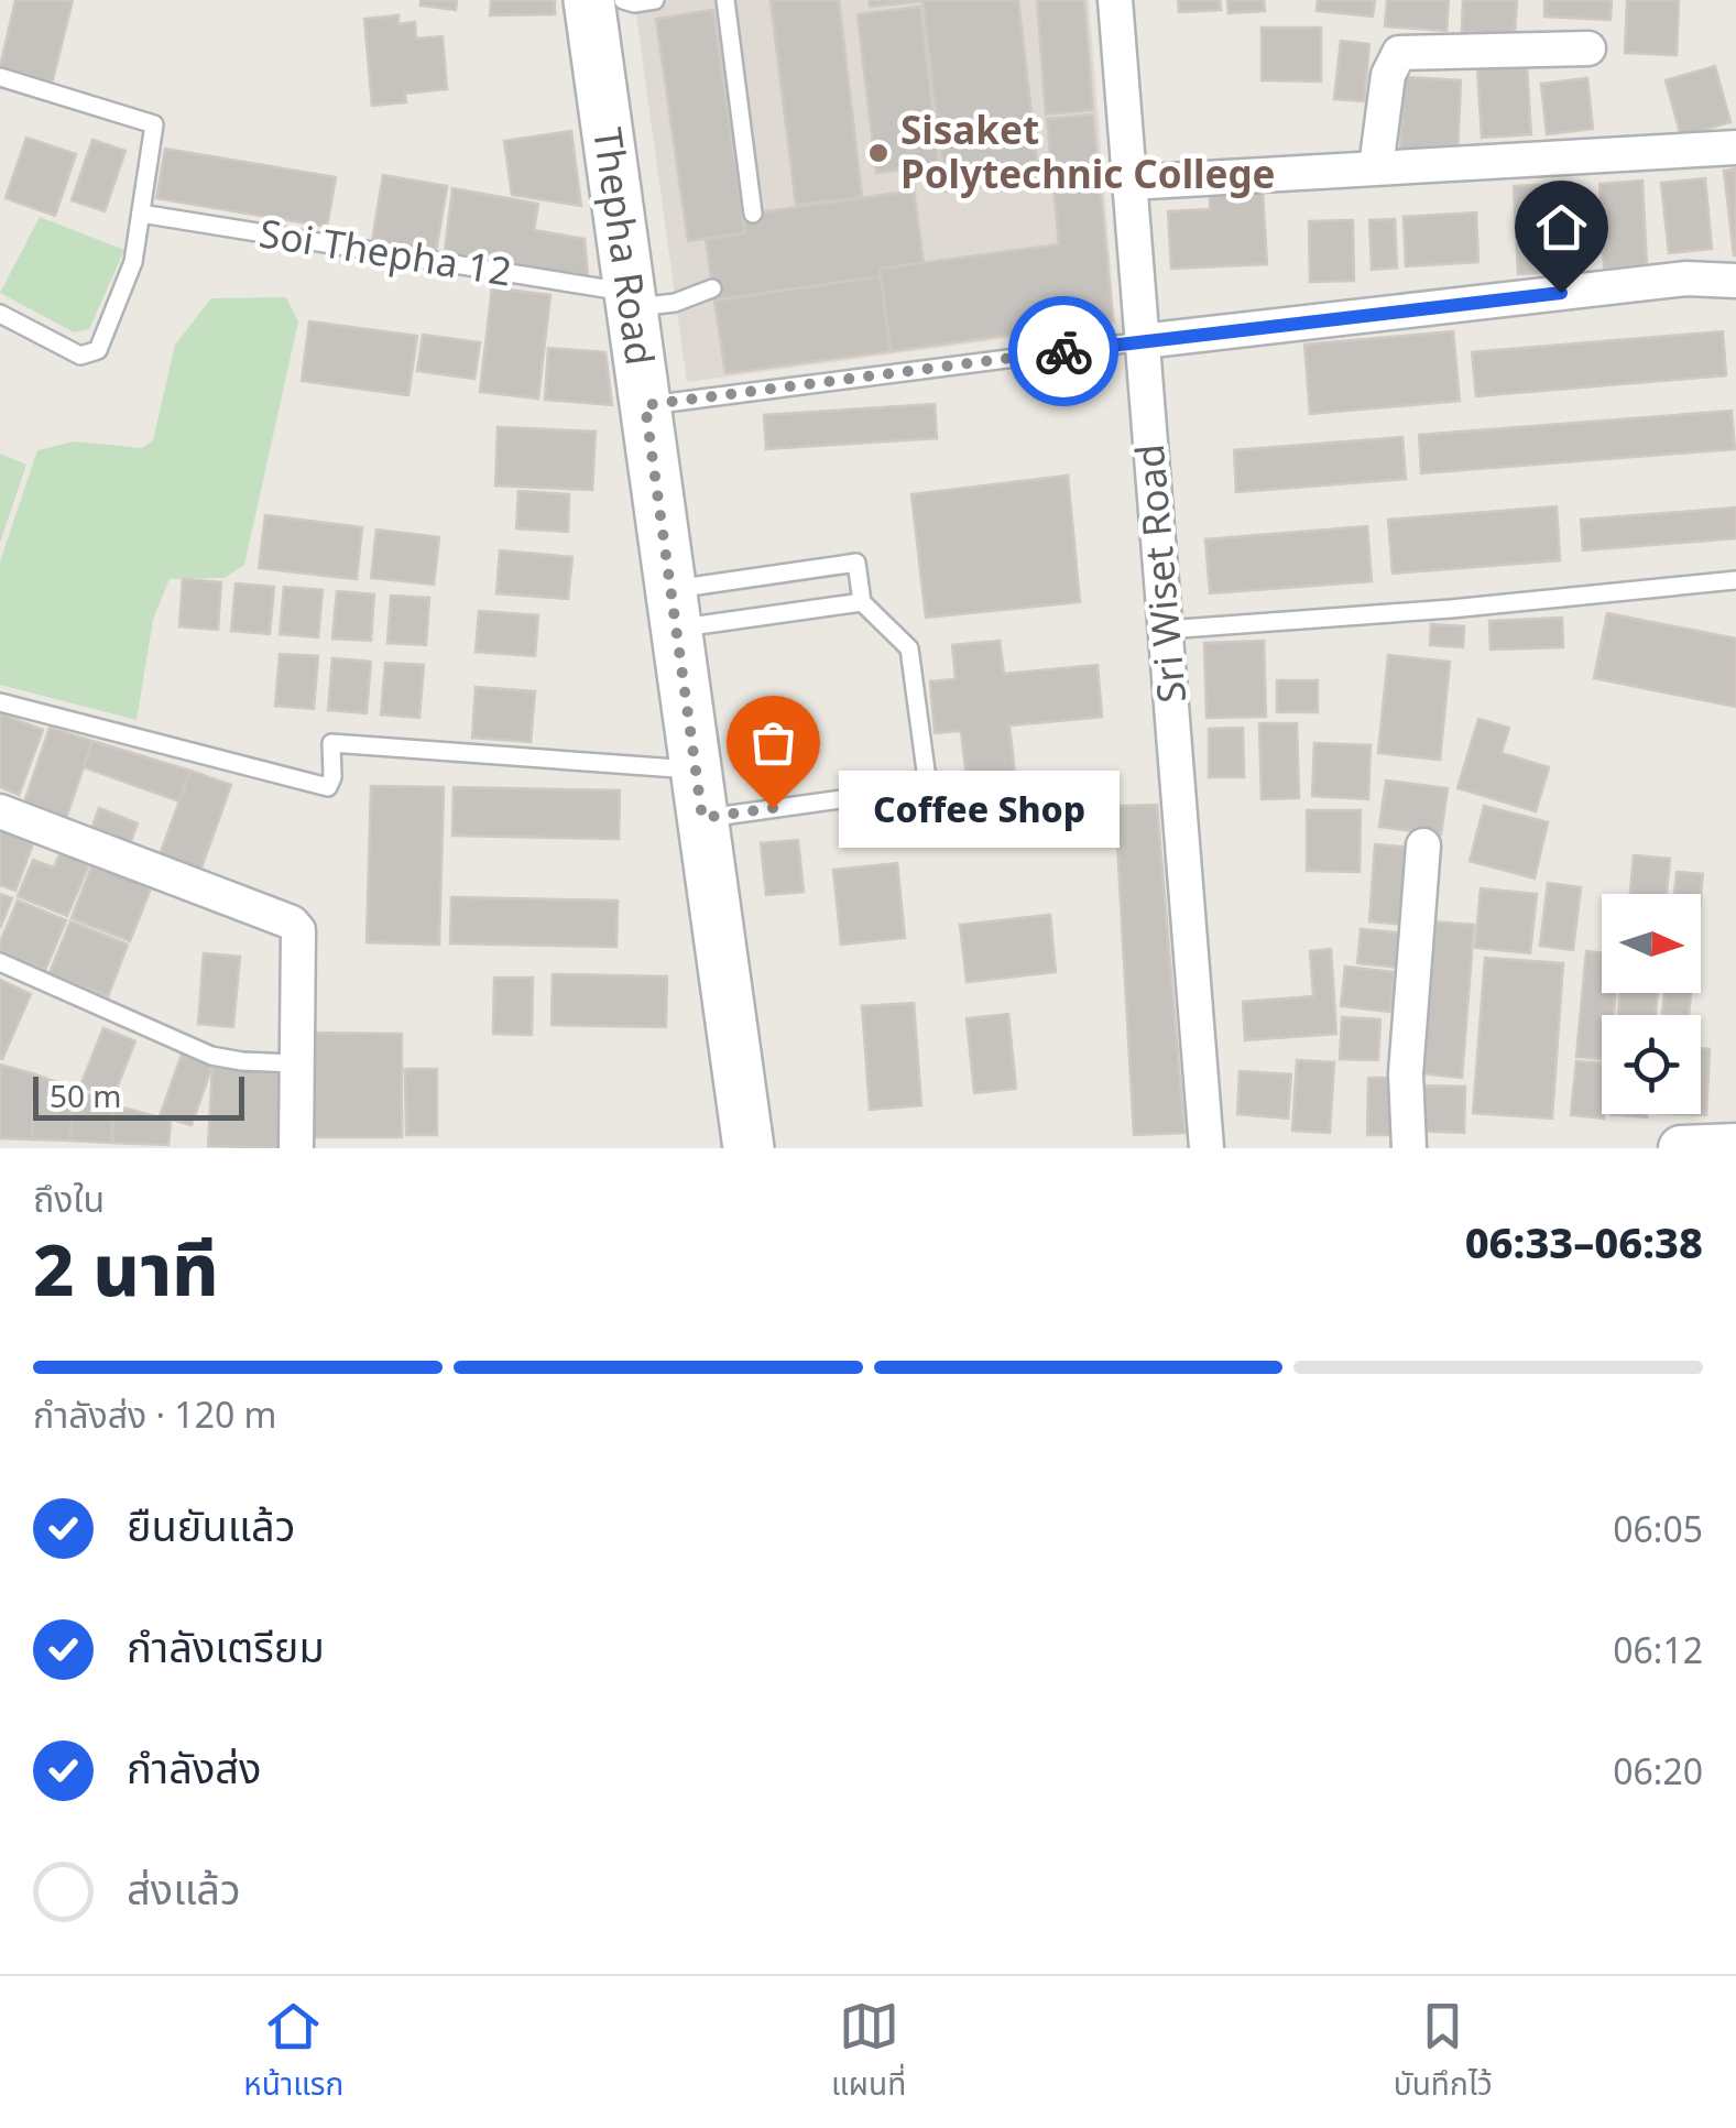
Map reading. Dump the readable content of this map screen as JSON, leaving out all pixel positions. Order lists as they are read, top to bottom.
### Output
{
  "streets": {
    "main road": ["Thepha Road"],
    "street": ["Sri Wiset Road"],
    "lane": ["Soi Thepha 12"]
  },
  "crossings": [
    ["Thepha Road", "Soi Thepha 12"]
  ],
  "places": ["Sisaket Polytechnic College", "Coffee Shop"],
  "scale_bar": "50 m",
  "north": "right",
  "page": {
    "bubble": "Coffee Shop",
    "scale": "50 m",
    "heading": ["2 นาที", "ถึงใน", "06:33–06:38"],
    "bar": "กำลังส่ง · 120 m",
    "list": [
      ["ยืนยันแล้ว", "06:05"],
      ["กำลังเตรียม", "06:12"],
      ["กำลังส่ง", "06:20"],
      "ส่งแล้ว"
    ],
    "tabs": ["หน้าแรก", "แผนที่", "บันทึกไว้"]
  }
}
